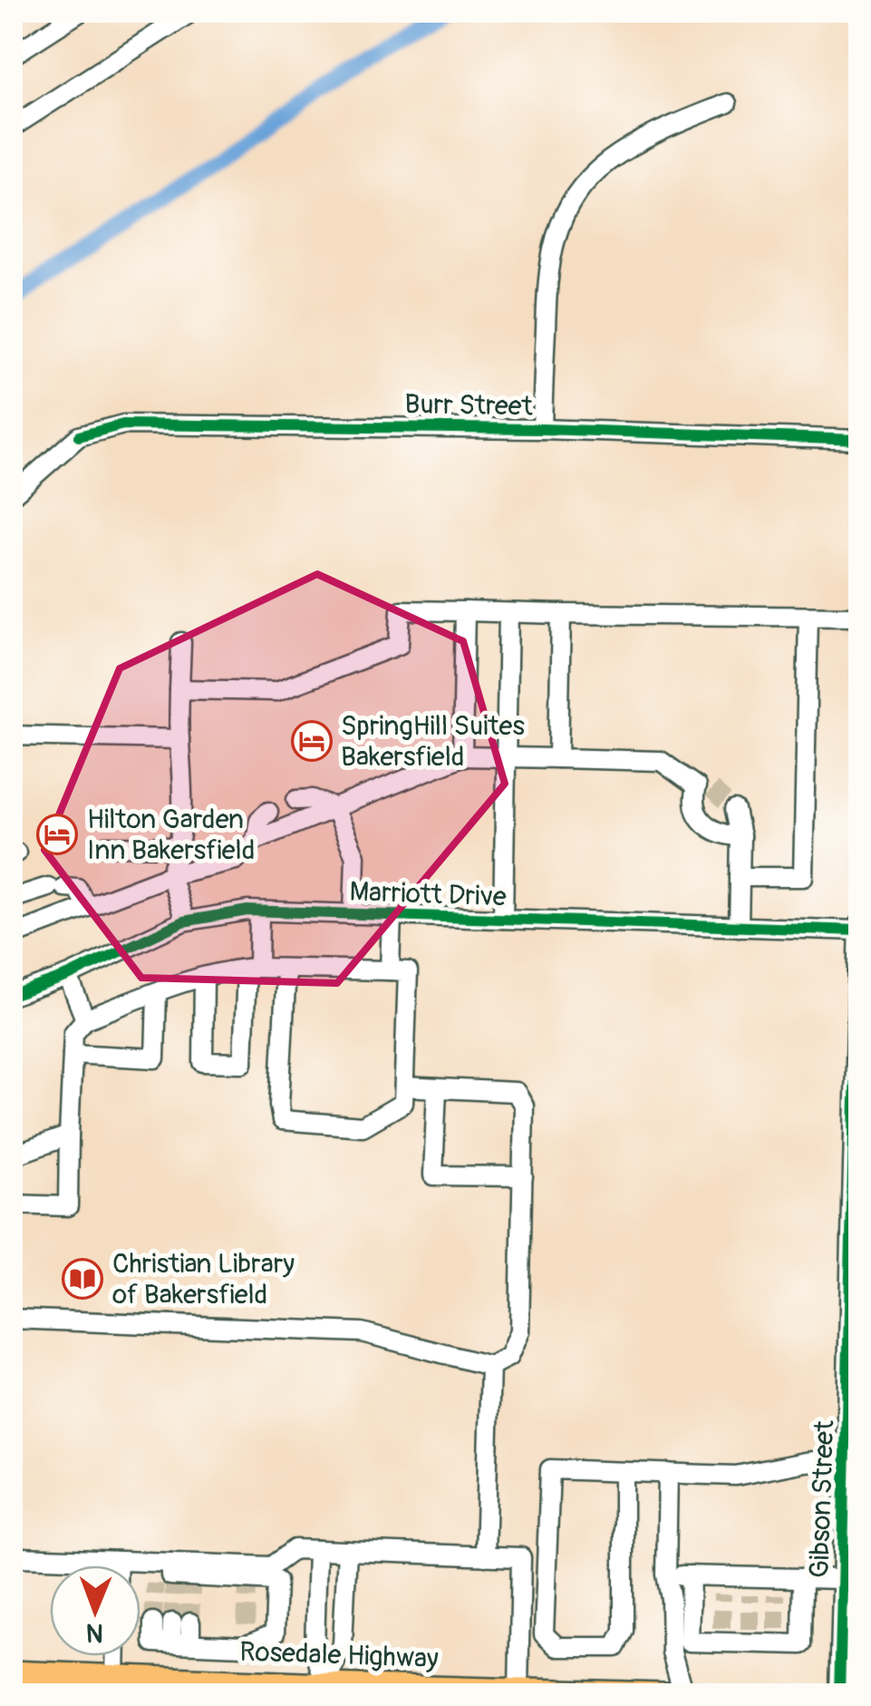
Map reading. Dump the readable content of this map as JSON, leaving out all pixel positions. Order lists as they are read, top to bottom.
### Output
{
  "streets": {
    "main road": ["Rosedale Highway"],
    "street": ["Burr Street", "Marriott Drive", "Gibson Street"]
  },
  "crossings": [
    ["Marriott Drive", "Gibson Street"]
  ],
  "places": {
    "hotel": ["SpringHill Suites Bakersfield", "Hilton Garden Inn Bakersfield"],
    "library": ["Christian Library of Bakersfield"]
  },
  "north": "bottom"
}
